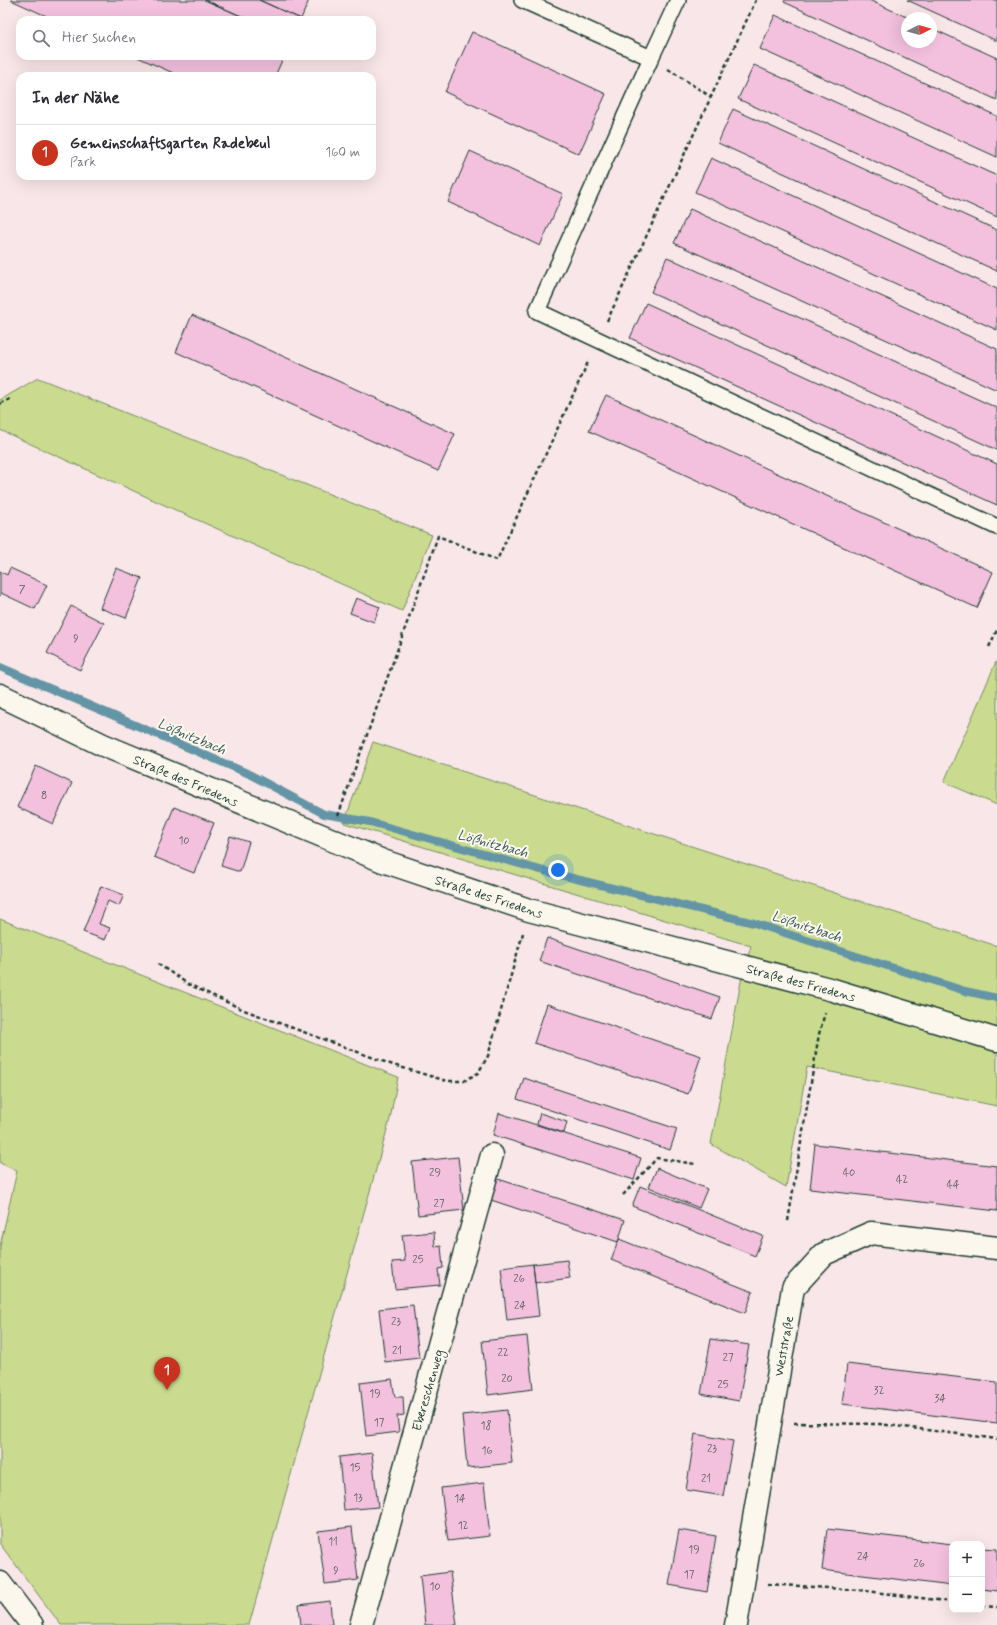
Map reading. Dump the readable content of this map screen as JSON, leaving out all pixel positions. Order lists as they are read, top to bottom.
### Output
{
  "streets": {
    "street": ["Straße des Friedens", "Weststraße", "Ebereschenweg"]
  },
  "water": ["Lößnitzbach"],
  "house_numbers": [
    "7",
    "9",
    "8",
    "10",
    "29",
    "40",
    "42",
    "44",
    "27",
    "25",
    "26",
    "24",
    "23",
    "21",
    "22",
    "27",
    "20",
    "25",
    "32",
    "19",
    "34",
    "17",
    "18",
    "23",
    "16",
    "15",
    "21",
    "13",
    "14",
    "12",
    "11",
    "19",
    "24",
    "26",
    "9",
    "17",
    "10"
  ],
  "north": "right",
  "page": {
    "search": "Hier suchen",
    "heading": "In der Nähe",
    "list": [
      {
        "mark": "1",
        "name": "Gemeinschaftsgarten Radebeul",
        "note": "Park",
        "value": "160 m"
      }
    ],
    "pins": "1",
    "map_buttons": ["+", "−"]
  }
}
